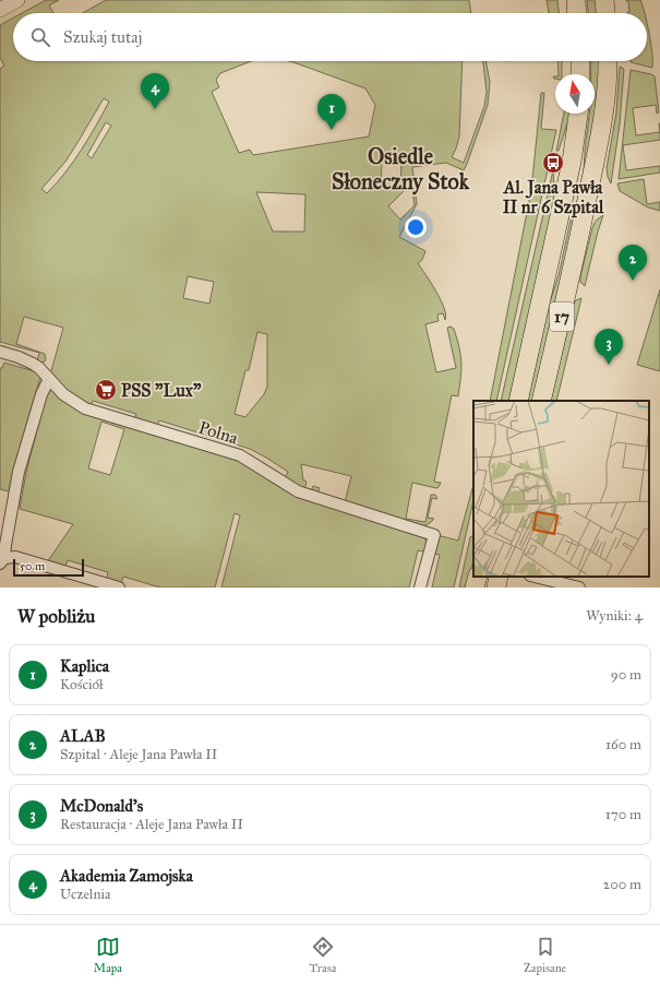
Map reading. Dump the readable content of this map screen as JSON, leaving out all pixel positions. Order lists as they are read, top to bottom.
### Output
{
  "streets": {
    "highway": ["17"],
    "street": ["Polna"]
  },
  "districts": ["Osiedle Słoneczny Stok"],
  "places": {
    "bus stop": ["Al. Jana Pawła II nr 6 Szpital"],
    "supermarket": ["PSS \"Lux\""]
  },
  "scale_bar": "50 m",
  "north": "top",
  "page": {
    "search": "Szukaj tutaj",
    "pins": [
      "4",
      "1",
      "2",
      "3"
    ],
    "scale": "50 m",
    "heading": ["W pobliżu", "Wyniki: 4"],
    "list": [
      {
        "mark": "1",
        "name": "Kaplica",
        "note": "Kościół",
        "value": "90 m"
      },
      {
        "mark": "2",
        "name": "ALAB",
        "note": "Szpital · Aleje Jana Pawła II",
        "value": "160 m"
      },
      {
        "mark": "3",
        "name": "McDonald's",
        "note": "Restauracja · Aleje Jana Pawła II",
        "value": "170 m"
      },
      {
        "mark": "4",
        "name": "Akademia Zamojska",
        "note": "Uczelnia",
        "value": "200 m"
      }
    ],
    "nav": ["Mapa", "Trasa", "Zapisane"]
  }
}
